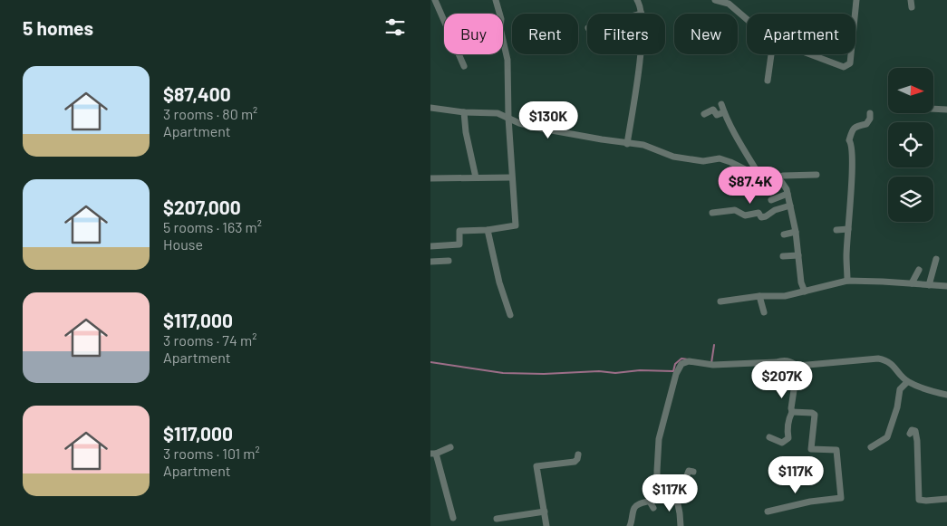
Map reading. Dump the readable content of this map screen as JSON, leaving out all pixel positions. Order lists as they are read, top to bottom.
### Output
{
  "north": "right",
  "page": {
    "heading": "5 homes",
    "chip": [
      "Buy",
      "Rent",
      "Filters",
      "New",
      "Apartment"
    ],
    "list": [
      {
        "name": "$87,400",
        "note": "3 rooms · 80 m² · Apartment"
      },
      {
        "name": "$207,000",
        "note": "5 rooms · 163 m² · House"
      },
      {
        "name": "$117,000",
        "note": "3 rooms · 74 m² · Apartment"
      },
      {
        "name": "$117,000",
        "note": "3 rooms · 101 m² · Apartment"
      }
    ],
    "price": [
      "$130K",
      "$87.4K",
      "$207K",
      "$117K",
      "$117K"
    ]
  }
}
